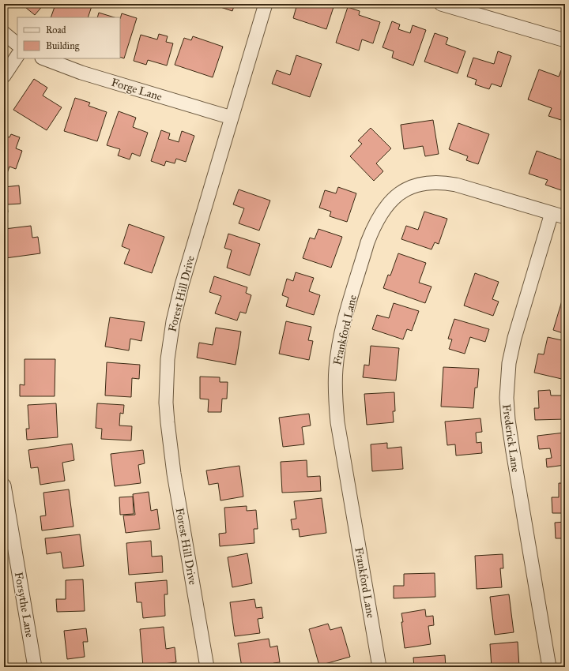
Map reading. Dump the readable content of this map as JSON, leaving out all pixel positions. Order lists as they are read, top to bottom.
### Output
{
  "streets": {
    "street": [
      "Forge Lane",
      "Forest Hill Drive",
      "Frankford Lane",
      "Frederick Lane",
      "Forsythe Lane"
    ]
  },
  "crossings": [
    ["Forge Lane", "Forest Hill Drive"],
    ["Frankford Lane", "Frederick Lane"]
  ],
  "legend": ["Road", "Building"]
}
